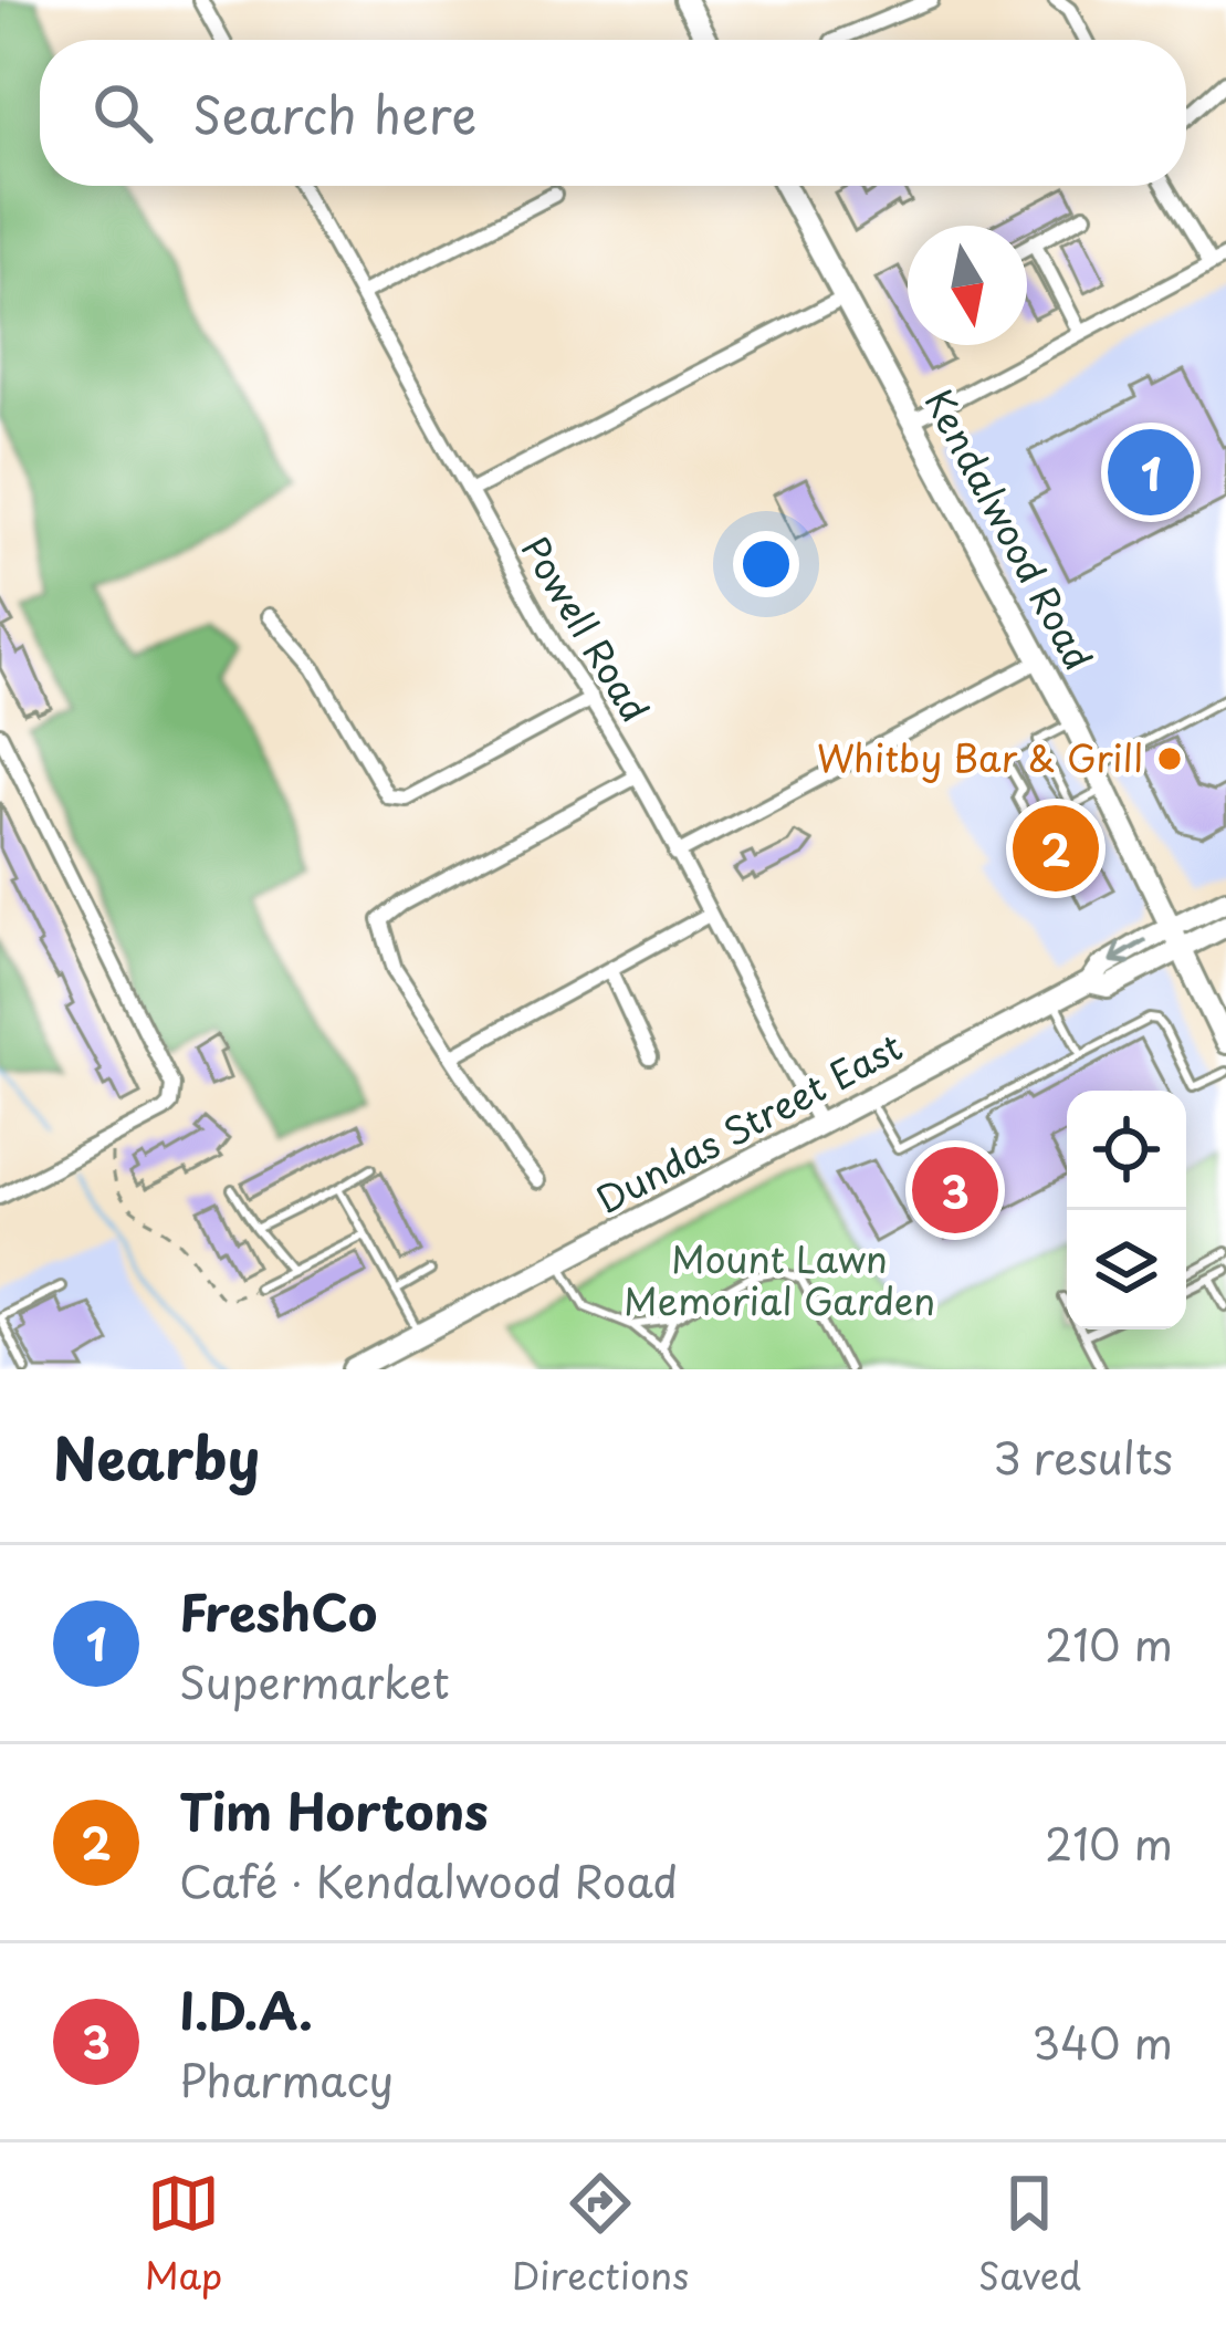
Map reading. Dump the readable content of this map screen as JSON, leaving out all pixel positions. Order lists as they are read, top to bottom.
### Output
{
  "streets": {
    "main road": ["Kendalwood Road", "Dundas Street East"],
    "street": ["Powell Road"]
  },
  "crossings": [
    ["Kendalwood Road", "Dundas Street East"],
    ["Powell Road", "Dundas Street East"]
  ],
  "parks": ["Mount Lawn Memorial Garden"],
  "places": ["Whitby Bar & Grill"],
  "north": "bottom",
  "page": {
    "search": "Search here",
    "pins": ["1", "2", "3"],
    "heading": ["Nearby", "3 results"],
    "list": [
      {
        "mark": "1",
        "name": "FreshCo",
        "note": "Supermarket",
        "value": "210 m"
      },
      {
        "mark": "2",
        "name": "Tim Hortons",
        "note": "Café · Kendalwood Road",
        "value": "210 m"
      },
      {
        "mark": "3",
        "name": "I.D.A.",
        "note": "Pharmacy",
        "value": "340 m"
      }
    ],
    "nav": ["Map", "Directions", "Saved"]
  }
}
